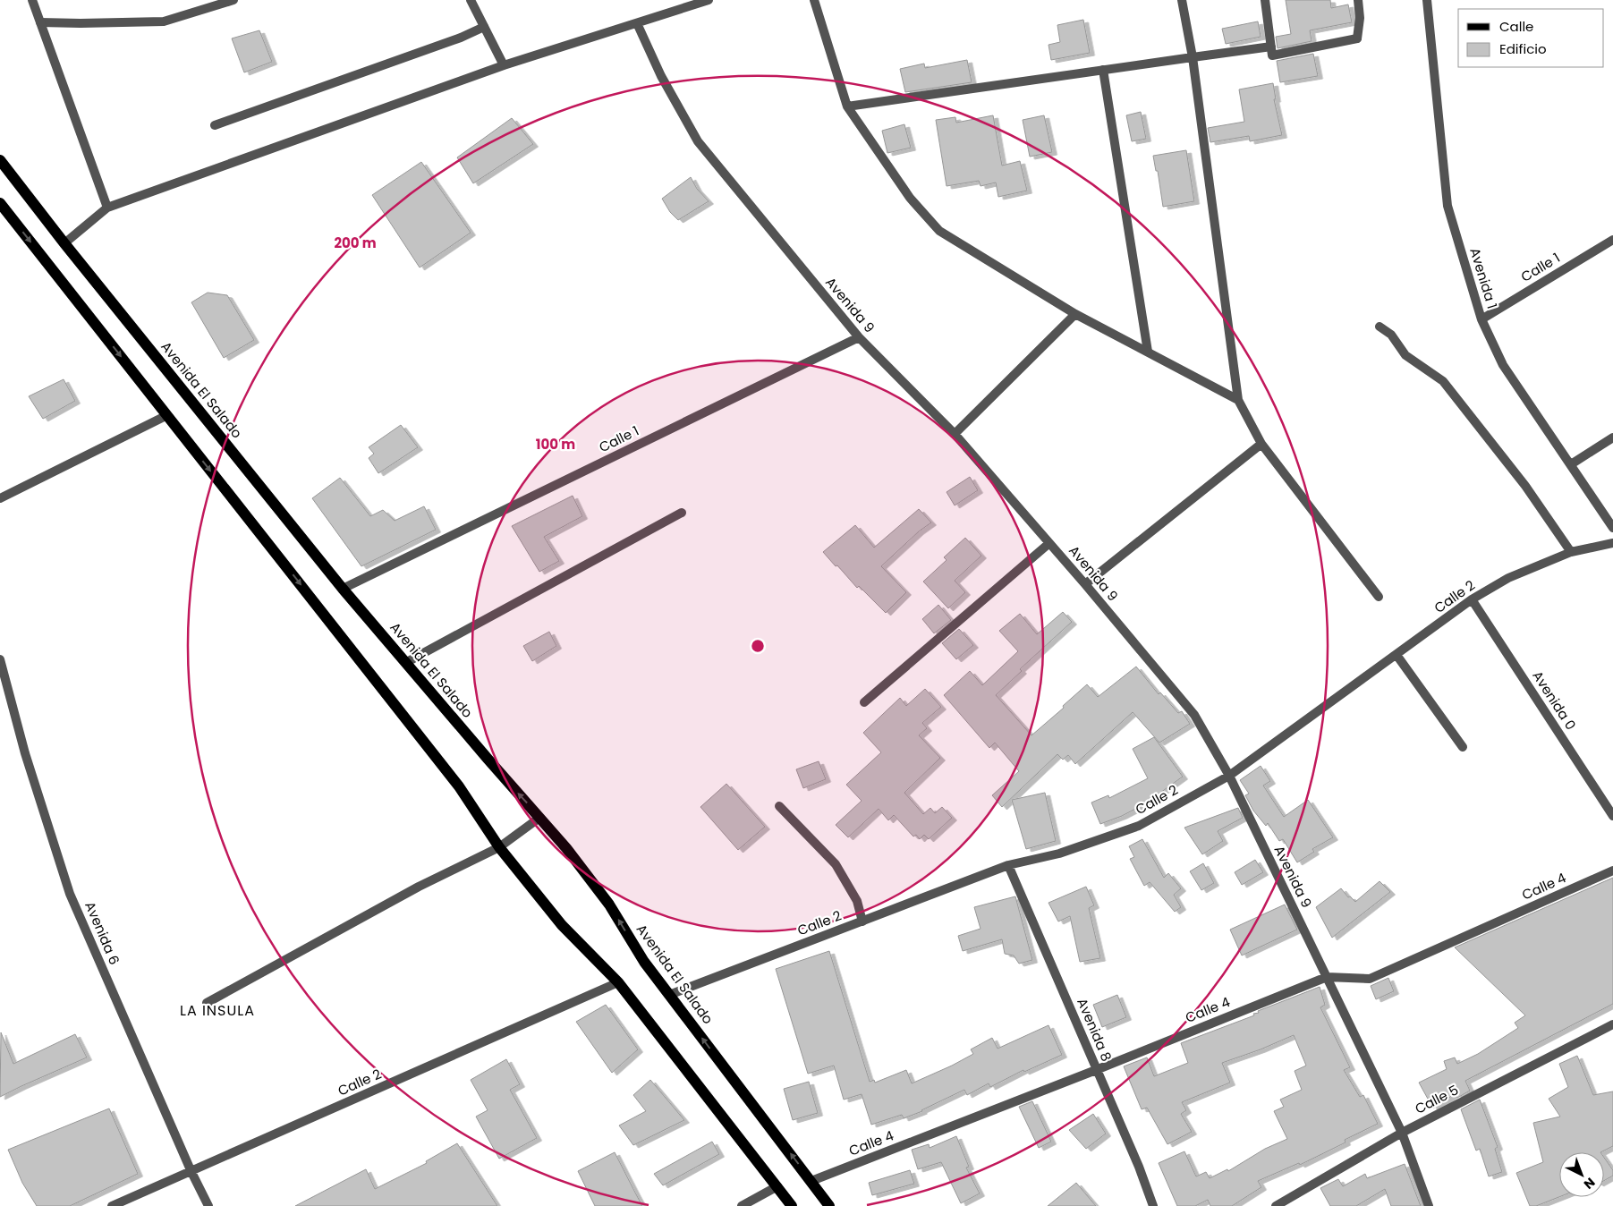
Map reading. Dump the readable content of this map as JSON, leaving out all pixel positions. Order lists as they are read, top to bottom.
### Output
{
  "streets": {
    "main road": ["Avenida El Salado"],
    "street": [
      "Calle 1",
      "Avenida 1",
      "Avenida 9",
      "Calle 2",
      "Avenida 0",
      "Calle 4",
      "Avenida 6",
      "Avenida 8",
      "Calle 5"
    ]
  },
  "crossings": [
    ["Calle 1", "Avenida 1"],
    ["Calle 1", "Avenida 9"],
    ["Calle 1", "Avenida El Salado"],
    ["Avenida 9", "Calle 2"],
    ["Avenida 9", "Calle 4"],
    ["Avenida 9", "Calle 5"],
    ["Avenida El Salado", "Calle 2"],
    ["Avenida El Salado", "Calle 4"],
    ["Calle 2", "Avenida 0"],
    ["Calle 2", "Avenida 6"],
    ["Calle 2", "Avenida 8"],
    ["Calle 4", "Avenida 8"]
  ],
  "districts": ["LA INSULA"],
  "legend": ["Calle", "Edificio"],
  "north": "bottom right",
  "rings": ["200 m", "100 m"]
}
